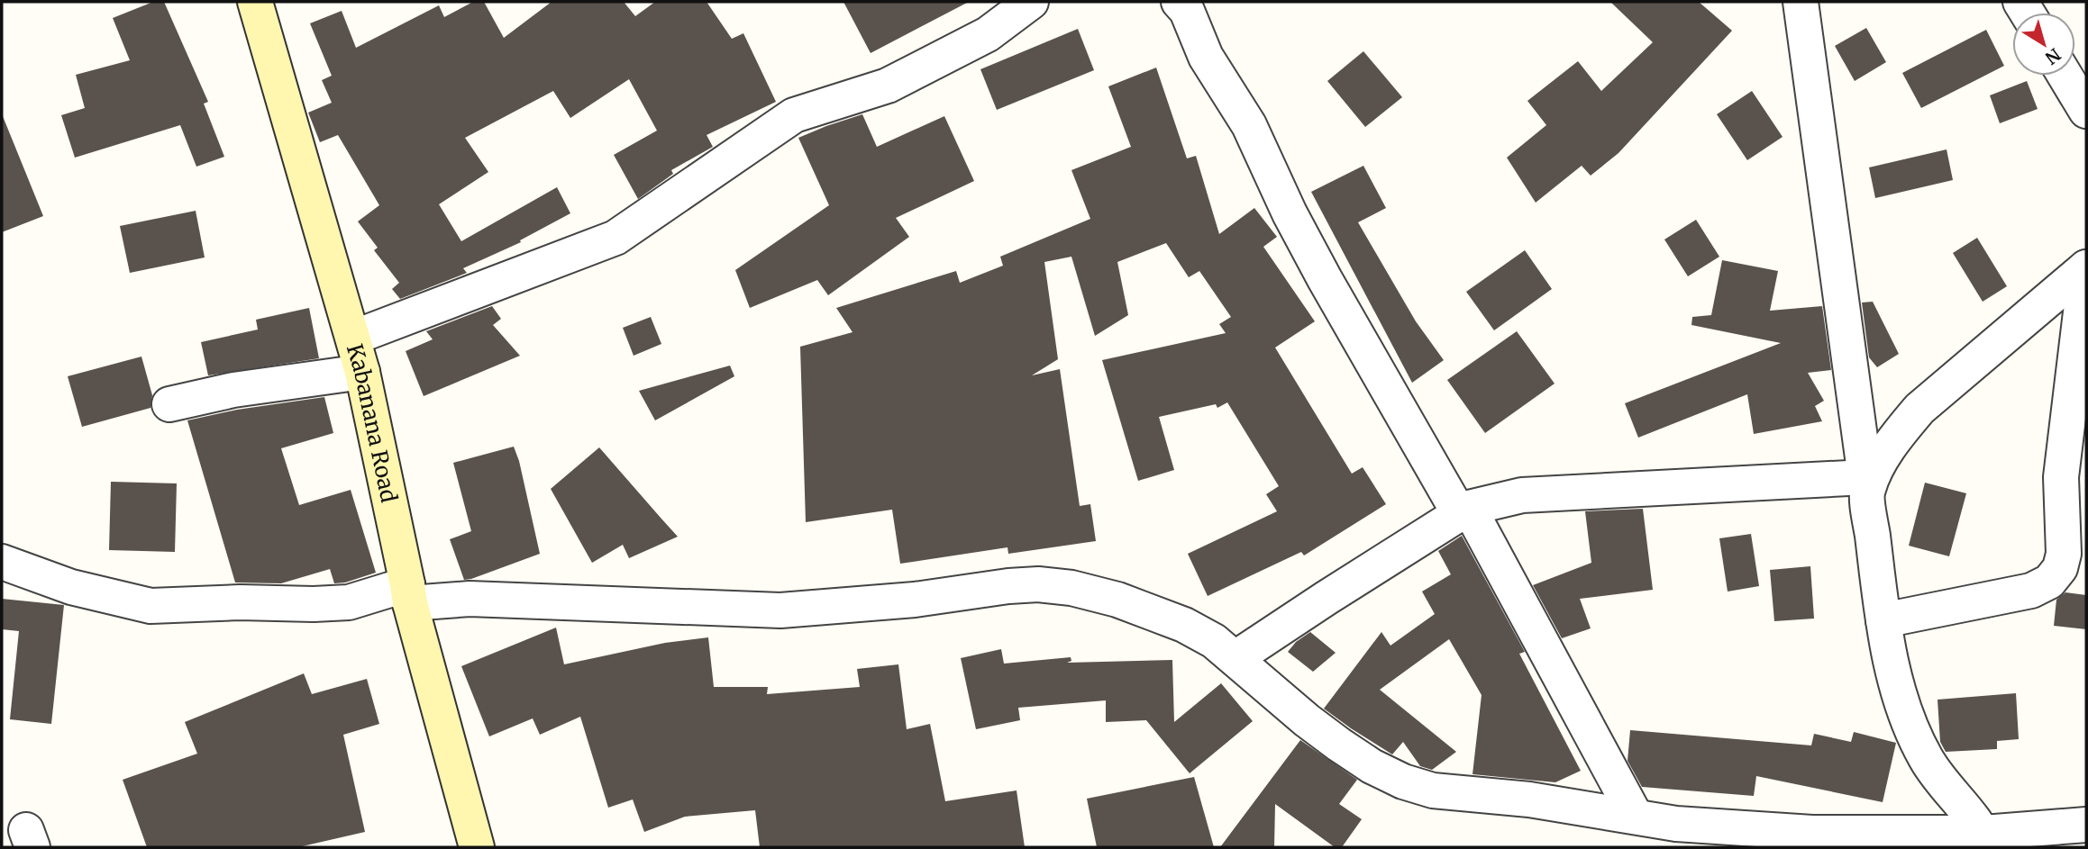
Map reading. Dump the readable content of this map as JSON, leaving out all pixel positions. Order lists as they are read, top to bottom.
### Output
{
  "streets": {
    "street": ["Kabanana Road"]
  },
  "north": "bottom right"
}
